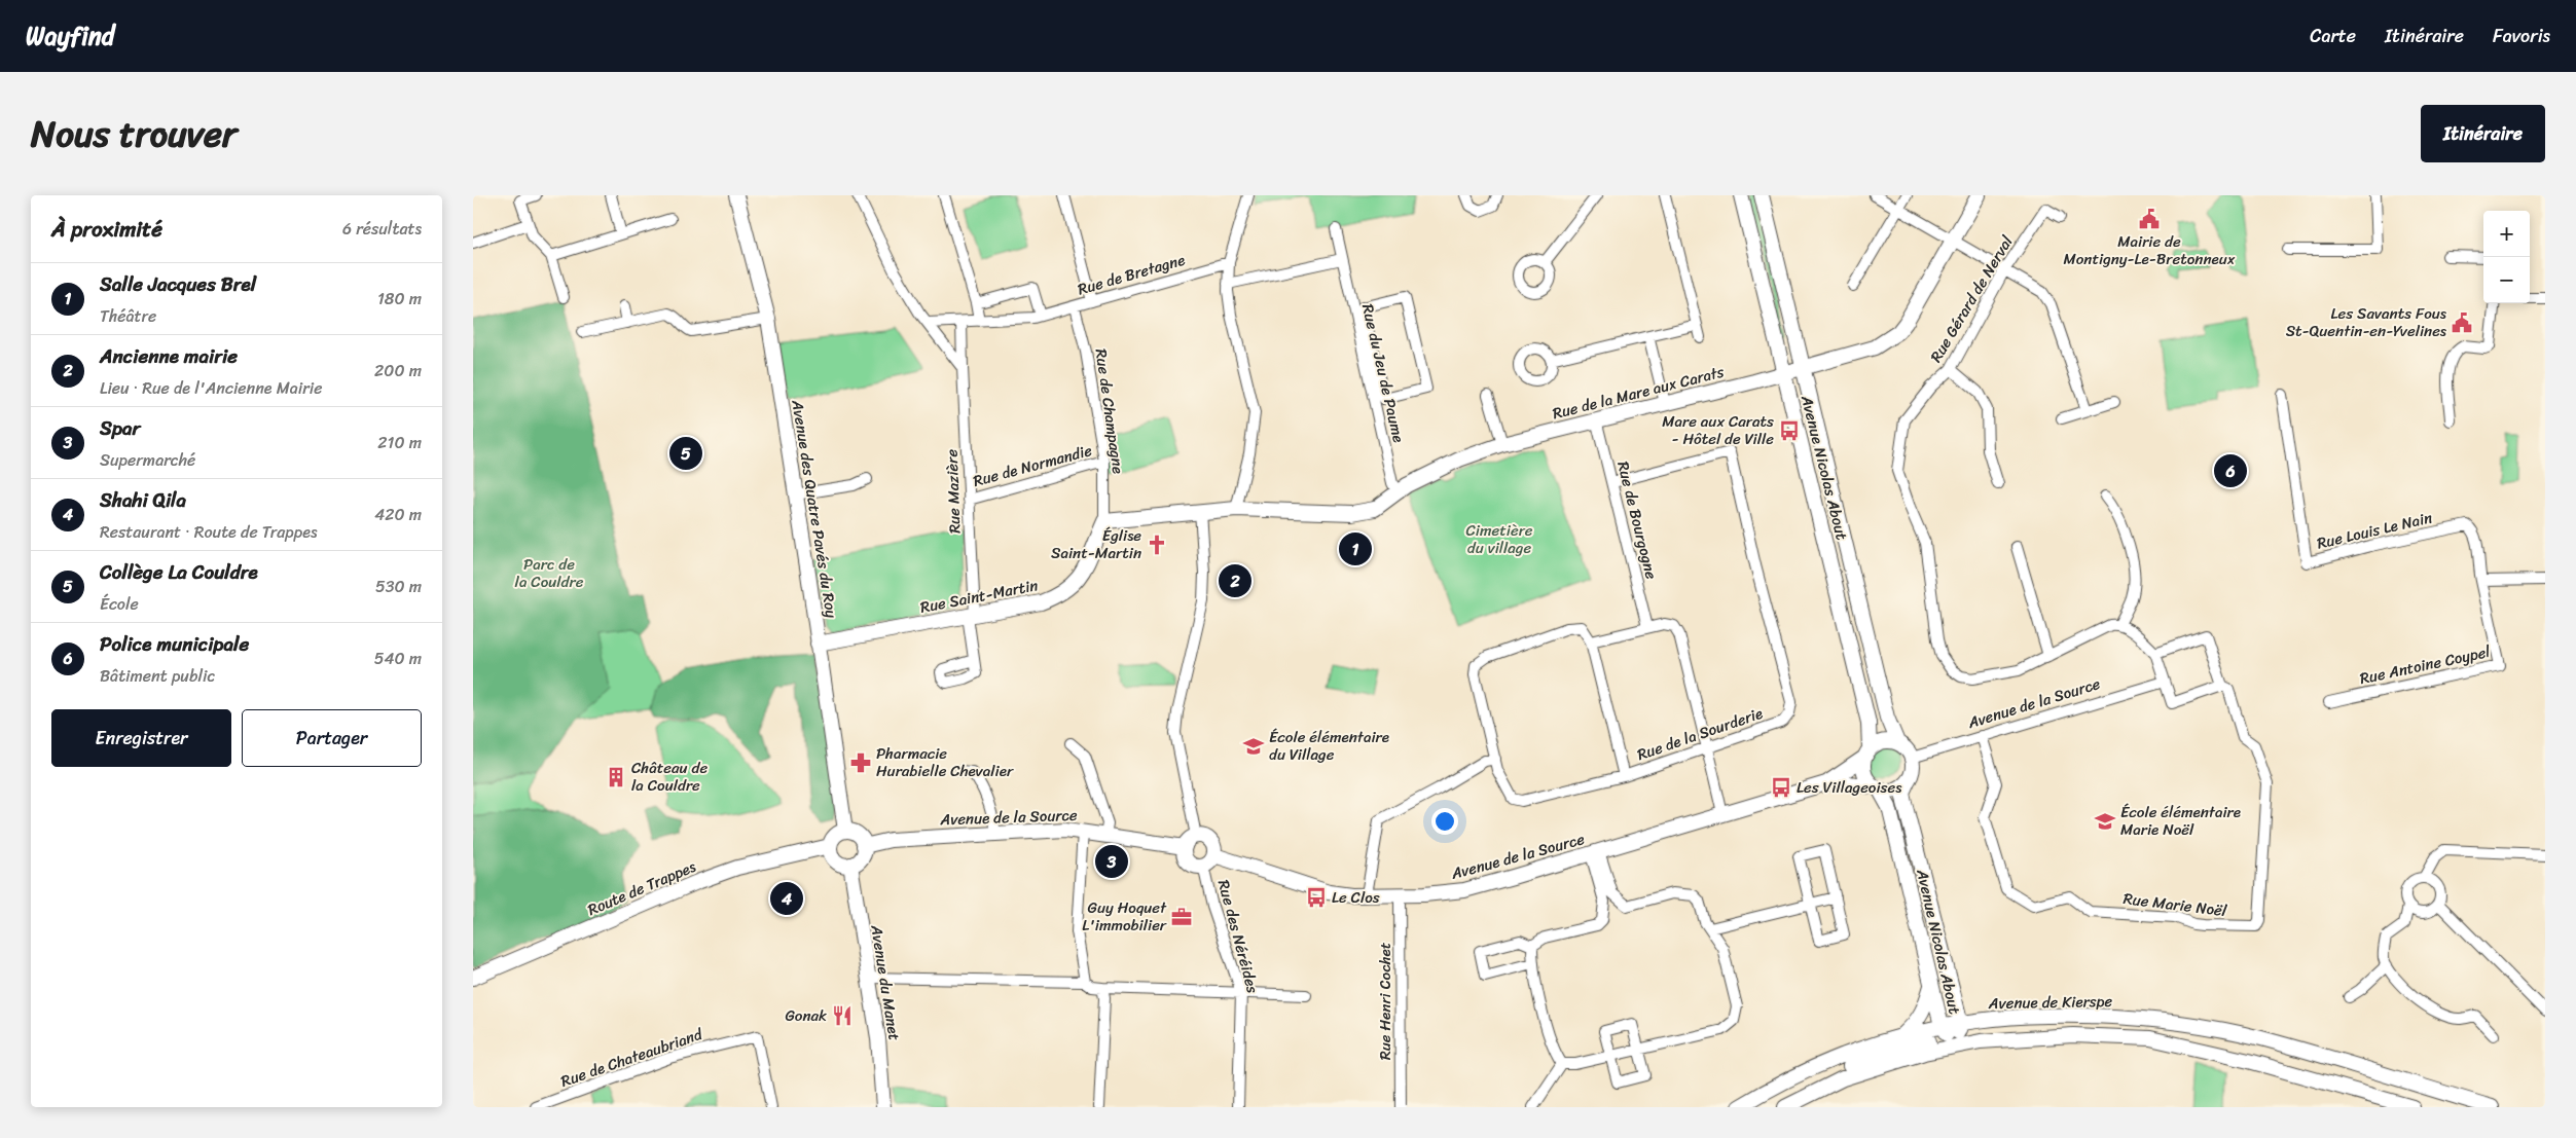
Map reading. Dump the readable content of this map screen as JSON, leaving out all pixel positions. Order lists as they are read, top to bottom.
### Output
{
  "streets": {
    "street": [
      "Rue de Bretagne",
      "Rue Gérard de Nerval",
      "Rue du Jeu de Paume",
      "Rue de la Mare aux Carats",
      "Rue de Champagne",
      "Rue de Normandie",
      "Avenue Nicolas About",
      "Rue Mazière",
      "Avenue des Quatre Pavés du Roy",
      "Rue de Bourgogne",
      "Rue Louis Le Nain",
      "Rue Saint-Martin",
      "Rue Antoine Coypel",
      "Avenue de la Source",
      "Rue de la Sourderie",
      "Route de Trappes",
      "Rue Marie Noël",
      "Rue des Néréides",
      "Avenue du Manet",
      "Rue Henri Cochet",
      "Avenue de Kierspe",
      "Rue de Chateaubriand"
    ]
  },
  "crossings": [
    ["Rue de Bretagne", "Rue de Champagne"],
    ["Rue de Bretagne", "Rue Mazière"],
    ["Rue du Jeu de Paume", "Rue de la Mare aux Carats"],
    ["Rue de la Mare aux Carats", "Rue de Champagne"],
    ["Rue de la Mare aux Carats", "Avenue Nicolas About"],
    ["Rue de la Mare aux Carats", "Rue de Bourgogne"],
    ["Rue de la Mare aux Carats", "Rue Saint-Martin"],
    ["Rue de Champagne", "Rue de Normandie"],
    ["Rue de Champagne", "Rue Saint-Martin"],
    ["Rue de Normandie", "Rue Mazière"],
    ["Avenue Nicolas About", "Avenue de la Source"],
    ["Avenue Nicolas About", "Avenue de Kierspe"],
    ["Rue Mazière", "Rue Saint-Martin"],
    ["Avenue des Quatre Pavés du Roy", "Rue Saint-Martin"],
    ["Avenue des Quatre Pavés du Roy", "Avenue de la Source"],
    ["Avenue des Quatre Pavés du Roy", "Route de Trappes"],
    ["Avenue des Quatre Pavés du Roy", "Avenue du Manet"],
    ["Rue de Bourgogne", "Rue de la Sourderie"],
    ["Rue Louis Le Nain", "Rue Antoine Coypel"],
    ["Avenue de la Source", "Route de Trappes"],
    ["Avenue de la Source", "Rue Marie Noël"],
    ["Avenue de la Source", "Rue des Néréides"],
    ["Avenue de la Source", "Avenue du Manet"],
    ["Avenue de la Source", "Rue Henri Cochet"],
    ["Route de Trappes", "Avenue du Manet"]
  ],
  "parks": ["Cimetière du village", "Parc de la Couldre"],
  "places": {
    "public building": ["Mairie de Montigny-Le-Bretonneux", "Les Savants Fous St-Quentin-en-Yvelines"],
    "bus stop": ["Mare aux Carats - Hôtel de Ville", "Les Villageoises", "Le Clos"],
    "church": ["Église Saint-Martin"],
    "school or university": ["École élémentaire du Village", "École élémentaire Marie Noël"],
    "pharmacy": ["Pharmacie Hurabielle Chevalier"],
    "building": ["Château de la Couldre"],
    "office": ["Guy Hoquet L'immobilier"],
    "restaurant": ["Gonak"]
  },
  "page": {
    "header": "Wayfind",
    "nav": ["Carte", "Itinéraire", "Favoris"],
    "title": "Nous trouver",
    "buttons": [
      "Itinéraire",
      ["Enregistrer", "Partager"]
    ],
    "heading": ["À proximité", "6 résultats"],
    "map_buttons": ["+", "−"],
    "list": [
      {
        "mark": "1",
        "name": "Salle Jacques Brel",
        "note": "Théâtre",
        "value": "180 m"
      },
      {
        "mark": "2",
        "name": "Ancienne mairie",
        "note": "Lieu · Rue de l'Ancienne Mairie",
        "value": "200 m"
      },
      {
        "mark": "3",
        "name": "Spar",
        "note": "Supermarché",
        "value": "210 m"
      },
      {
        "mark": "4",
        "name": "Shahi Qila",
        "note": "Restaurant · Route de Trappes",
        "value": "420 m"
      },
      {
        "mark": "5",
        "name": "Collège La Couldre",
        "note": "École",
        "value": "530 m"
      },
      {
        "mark": "6",
        "name": "Police municipale",
        "note": "Bâtiment public",
        "value": "540 m"
      }
    ],
    "pins": [
      "5",
      "6",
      "1",
      "2",
      "3",
      "4"
    ]
  }
}
